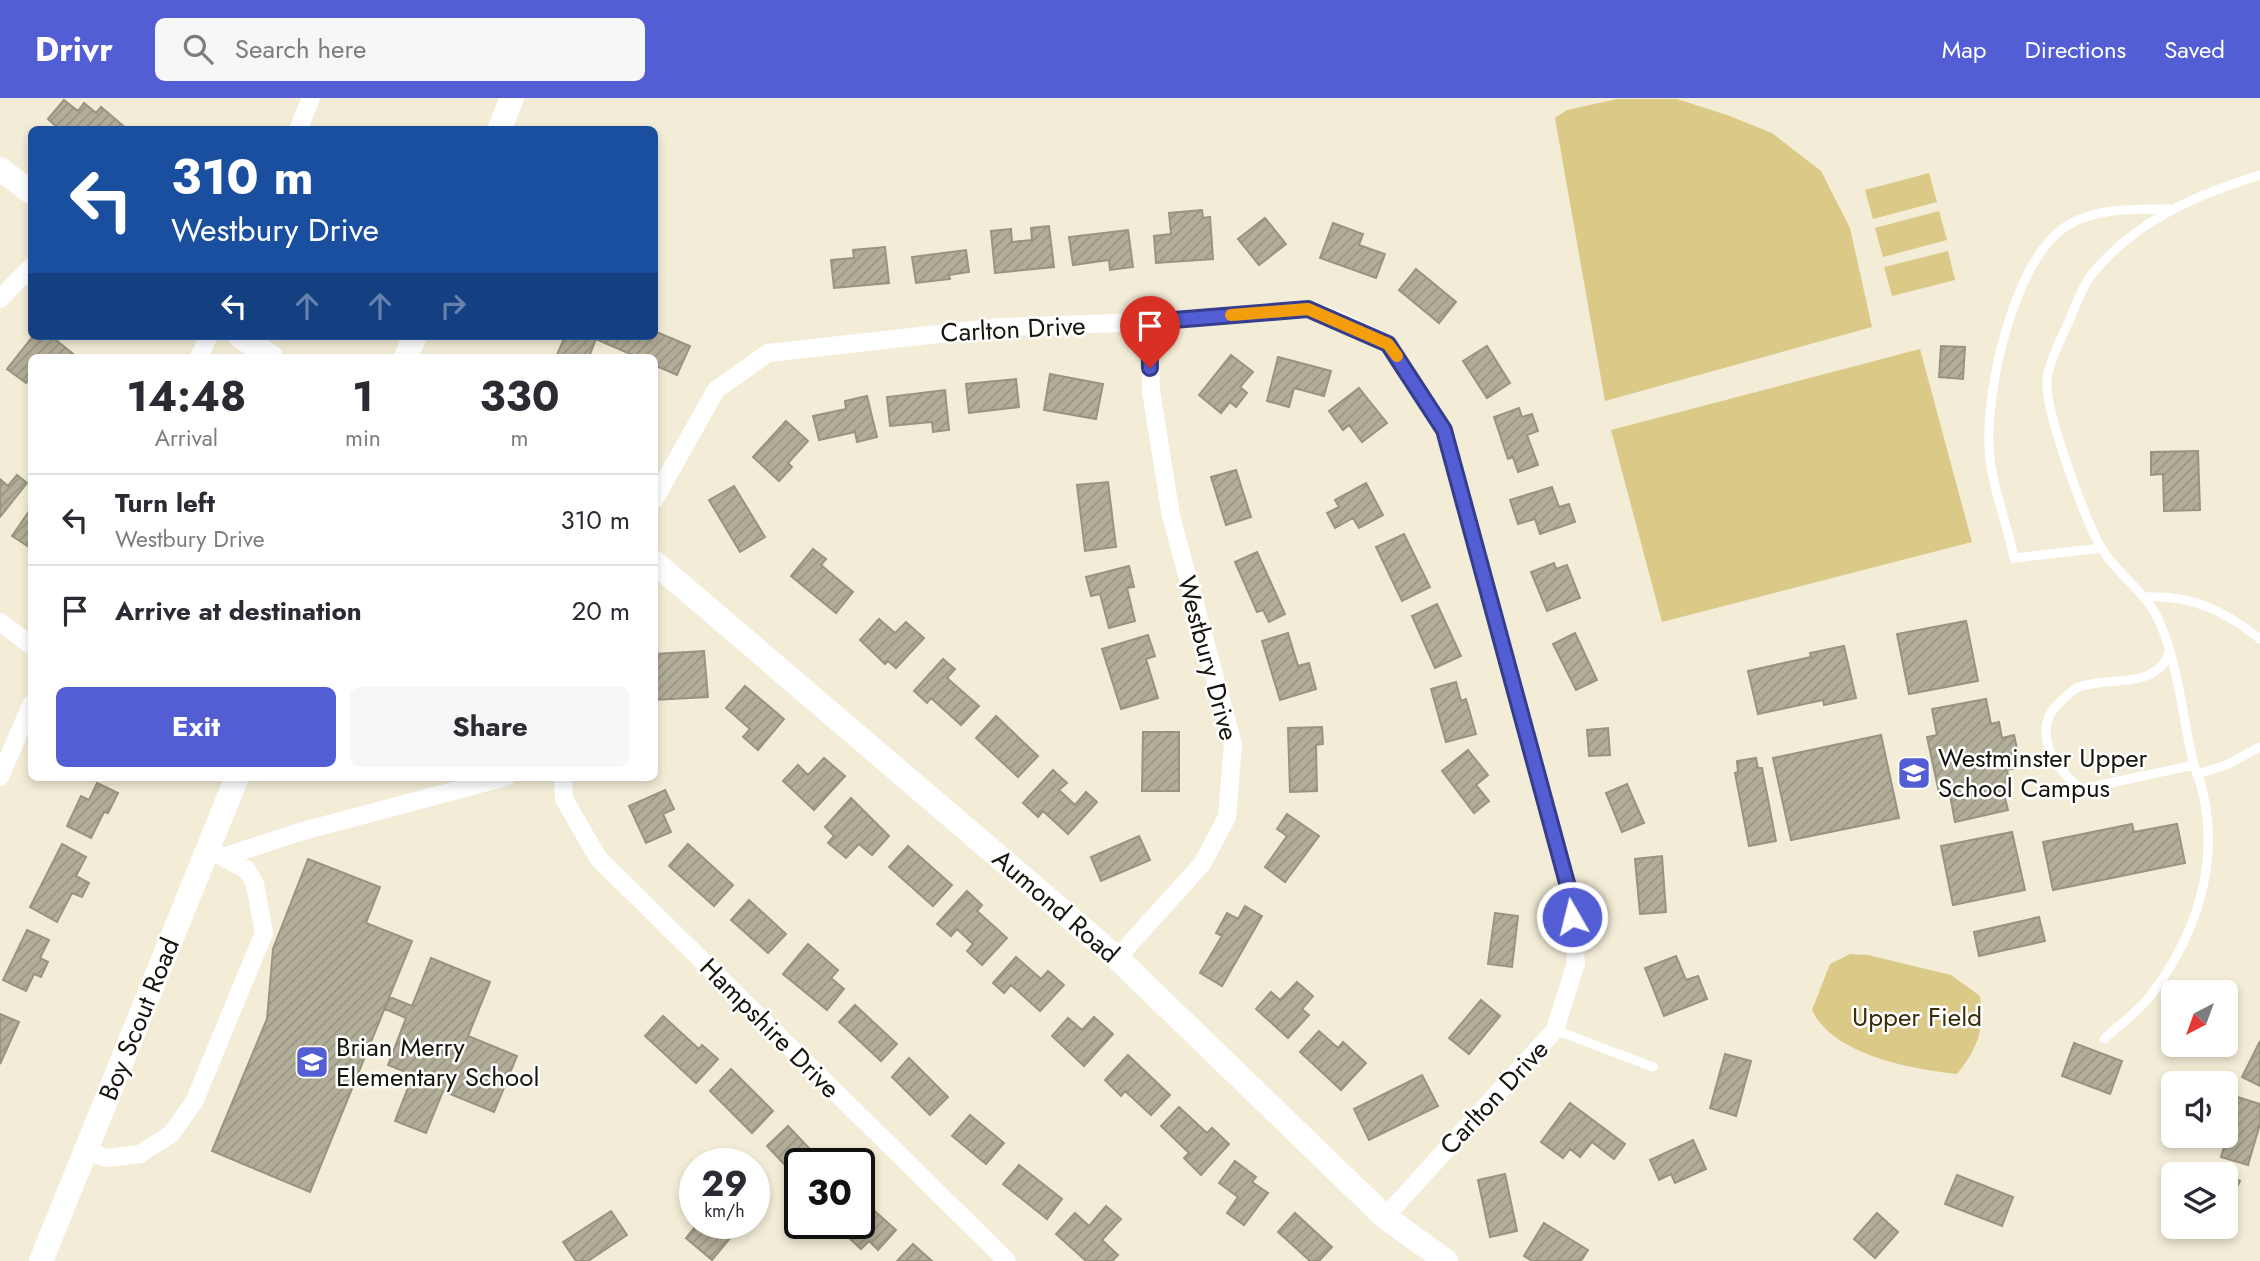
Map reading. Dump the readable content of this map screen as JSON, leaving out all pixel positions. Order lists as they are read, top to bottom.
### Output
{
  "streets": {
    "street": [
      "Carlton Drive",
      "Westbury Drive",
      "Aumond Road",
      "Boy Scout Road",
      "Hampshire Drive"
    ]
  },
  "crossings": [
    ["Carlton Drive", "Westbury Drive"],
    ["Carlton Drive", "Aumond Road"],
    ["Westbury Drive", "Aumond Road"]
  ],
  "parks": ["Upper Field"],
  "places": {
    "school or university": ["Westminster Upper School Campus", "Brian Merry Elementary School"]
  },
  "north": "bottom left",
  "page": {
    "header": "Drivr",
    "search": "Search here",
    "nav": ["Map", "Directions", "Saved"],
    "turn": ["310 m", "Westbury Drive"],
    "eta": [
      "14:48",
      "Arrival",
      "1",
      "min",
      "330",
      "m"
    ],
    "list": [
      {
        "name": "Turn left",
        "note": "Westbury Drive",
        "value": "310 m"
      },
      {
        "name": "Arrive at destination",
        "value": "20 m"
      }
    ],
    "buttons": ["Exit", "Share"],
    "speed": "29 km/h",
    "limit": "30"
  }
}
